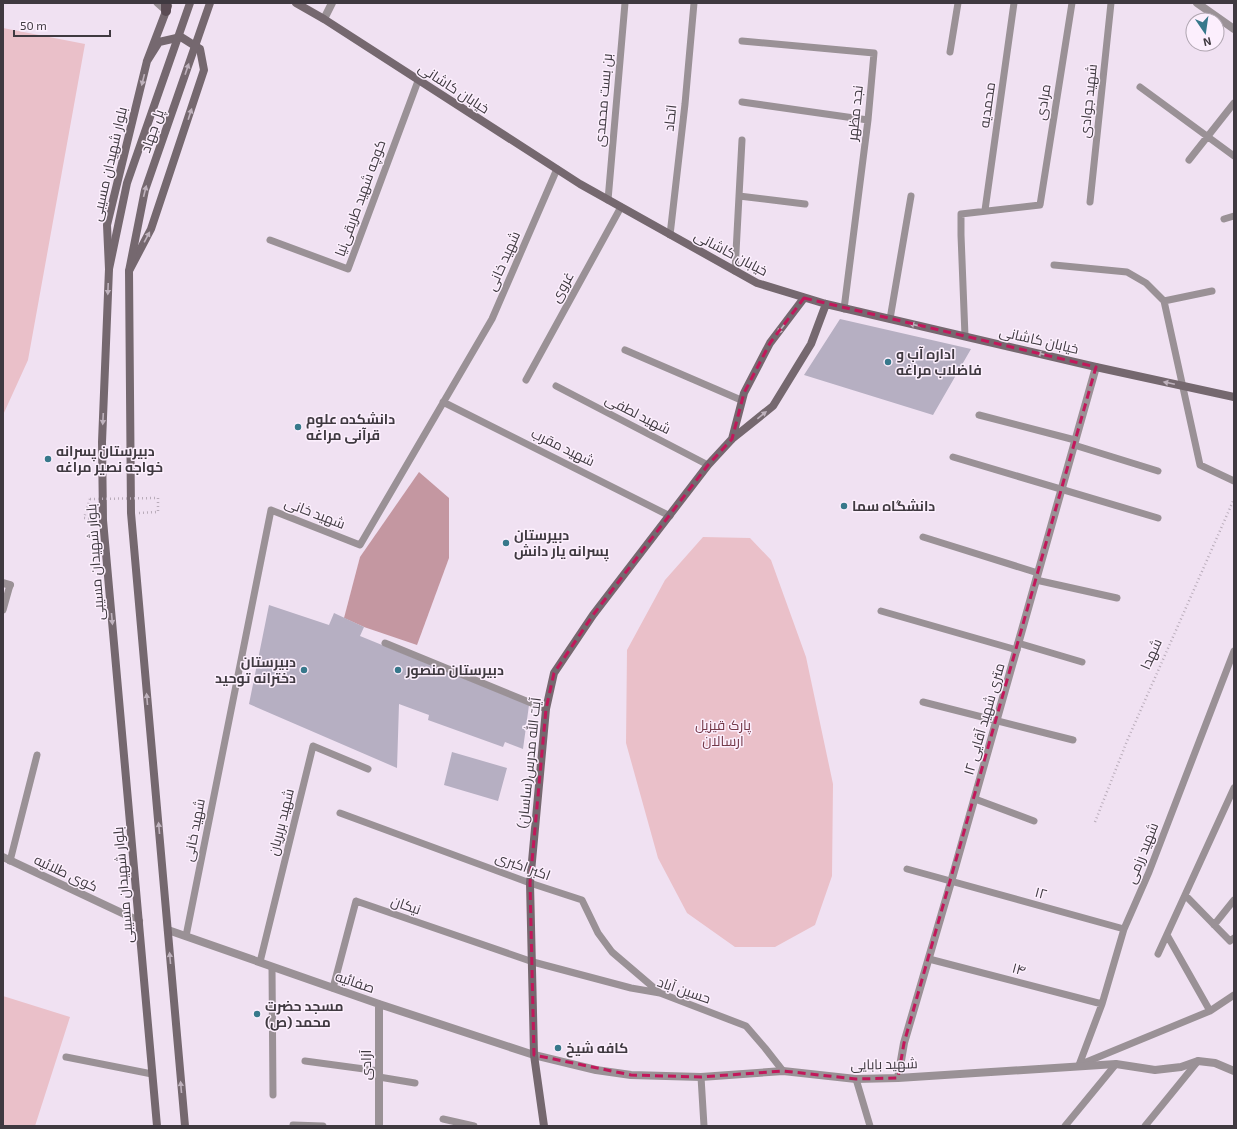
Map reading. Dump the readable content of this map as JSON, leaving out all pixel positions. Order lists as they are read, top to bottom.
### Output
{
  "streets": {
    "main road": [
      "خیابان کاشانی",
      "پل جهاد",
      "بلوار شهیدان مسیبی",
      "آیت الله مدرس(ساسان)"
    ],
    "street": [
      "۱۲ متری شهید آقایی",
      "کوی طلائیه",
      "صفائیه",
      "شهید بابایی",
      "آزادی"
    ],
    "lane": [
      "بن بست محمدی",
      "شهید جوادی",
      "مرادی",
      "محمدیه",
      "نجد مظهر",
      "اتحاد",
      "کوچه شهید طریقی‌نیا",
      "شهید خانی",
      "غروی",
      "شهید لطفی",
      "شهید مقرب",
      "شهید بربریان",
      "شهید رزمی",
      "اکبر اکبری",
      "۱۲",
      "نیکان",
      "۱۴",
      "حسین آباد"
    ],
    "path": ["شهدا"]
  },
  "crossings": [
    ["خیابان کاشانی", "بن بست محمدی"],
    ["خیابان کاشانی", "نجد مظهر"],
    ["خیابان کاشانی", "اتحاد"],
    ["خیابان کاشانی", "کوچه شهید طریقی‌نیا"],
    ["خیابان کاشانی", "شهید خانی"],
    ["خیابان کاشانی", "غروی"],
    ["خیابان کاشانی", "۱۲ متری شهید آقایی"],
    ["خیابان کاشانی", "آیت الله مدرس(ساسان)"],
    ["مرادی", "محمدیه"],
    ["پل جهاد", "بلوار شهیدان مسیبی"],
    ["بلوار شهیدان مسیبی", "کوی طلائیه"],
    ["شهید خانی", "شهید مقرب"],
    ["شهید خانی", "صفائیه"],
    ["شهید لطفی", "آیت الله مدرس(ساسان)"],
    ["شهید مقرب", "آیت الله مدرس(ساسان)"],
    ["۱۲ متری شهید آقایی", "۱۲"],
    ["۱۲ متری شهید آقایی", "۱۴"],
    ["۱۲ متری شهید آقایی", "شهید بابایی"],
    ["آیت الله مدرس(ساسان)", "اکبر اکبری"],
    ["آیت الله مدرس(ساسان)", "نیکان"],
    ["آیت الله مدرس(ساسان)", "صفائیه"],
    ["آیت الله مدرس(ساسان)", "حسین آباد"],
    ["آیت الله مدرس(ساسان)", "شهید بابایی"],
    ["شهید بربریان", "صفائیه"],
    ["شهید رزمی", "۱۲"],
    ["شهید رزمی", "۱۴"],
    ["شهید رزمی", "شهید بابایی"],
    ["اکبر اکبری", "حسین آباد"],
    ["نیکان", "صفائیه"],
    ["نیکان", "حسین آباد"],
    ["صفائیه", "شهید بابایی"],
    ["صفائیه", "آزادی"],
    ["حسین آباد", "شهید بابایی"]
  ],
  "parks": ["پارک قیزیل ارسالان"],
  "places": [
    "اداره آب و فاضلاب مراغه",
    "دانشکده علوم قرآنی مراغه",
    "دبیرستان پسرانه خواجه نصیر مراغه",
    "دانشگاه سما",
    "دبیرستان پسرانه یار دانش",
    "دبیرستان دخترانه توحید",
    "دبیرستان منصور",
    "مسجد حضرت محمد (ص)",
    "کافه شیخ"
  ],
  "scale_bar": "50 m",
  "north": "bottom"
}
